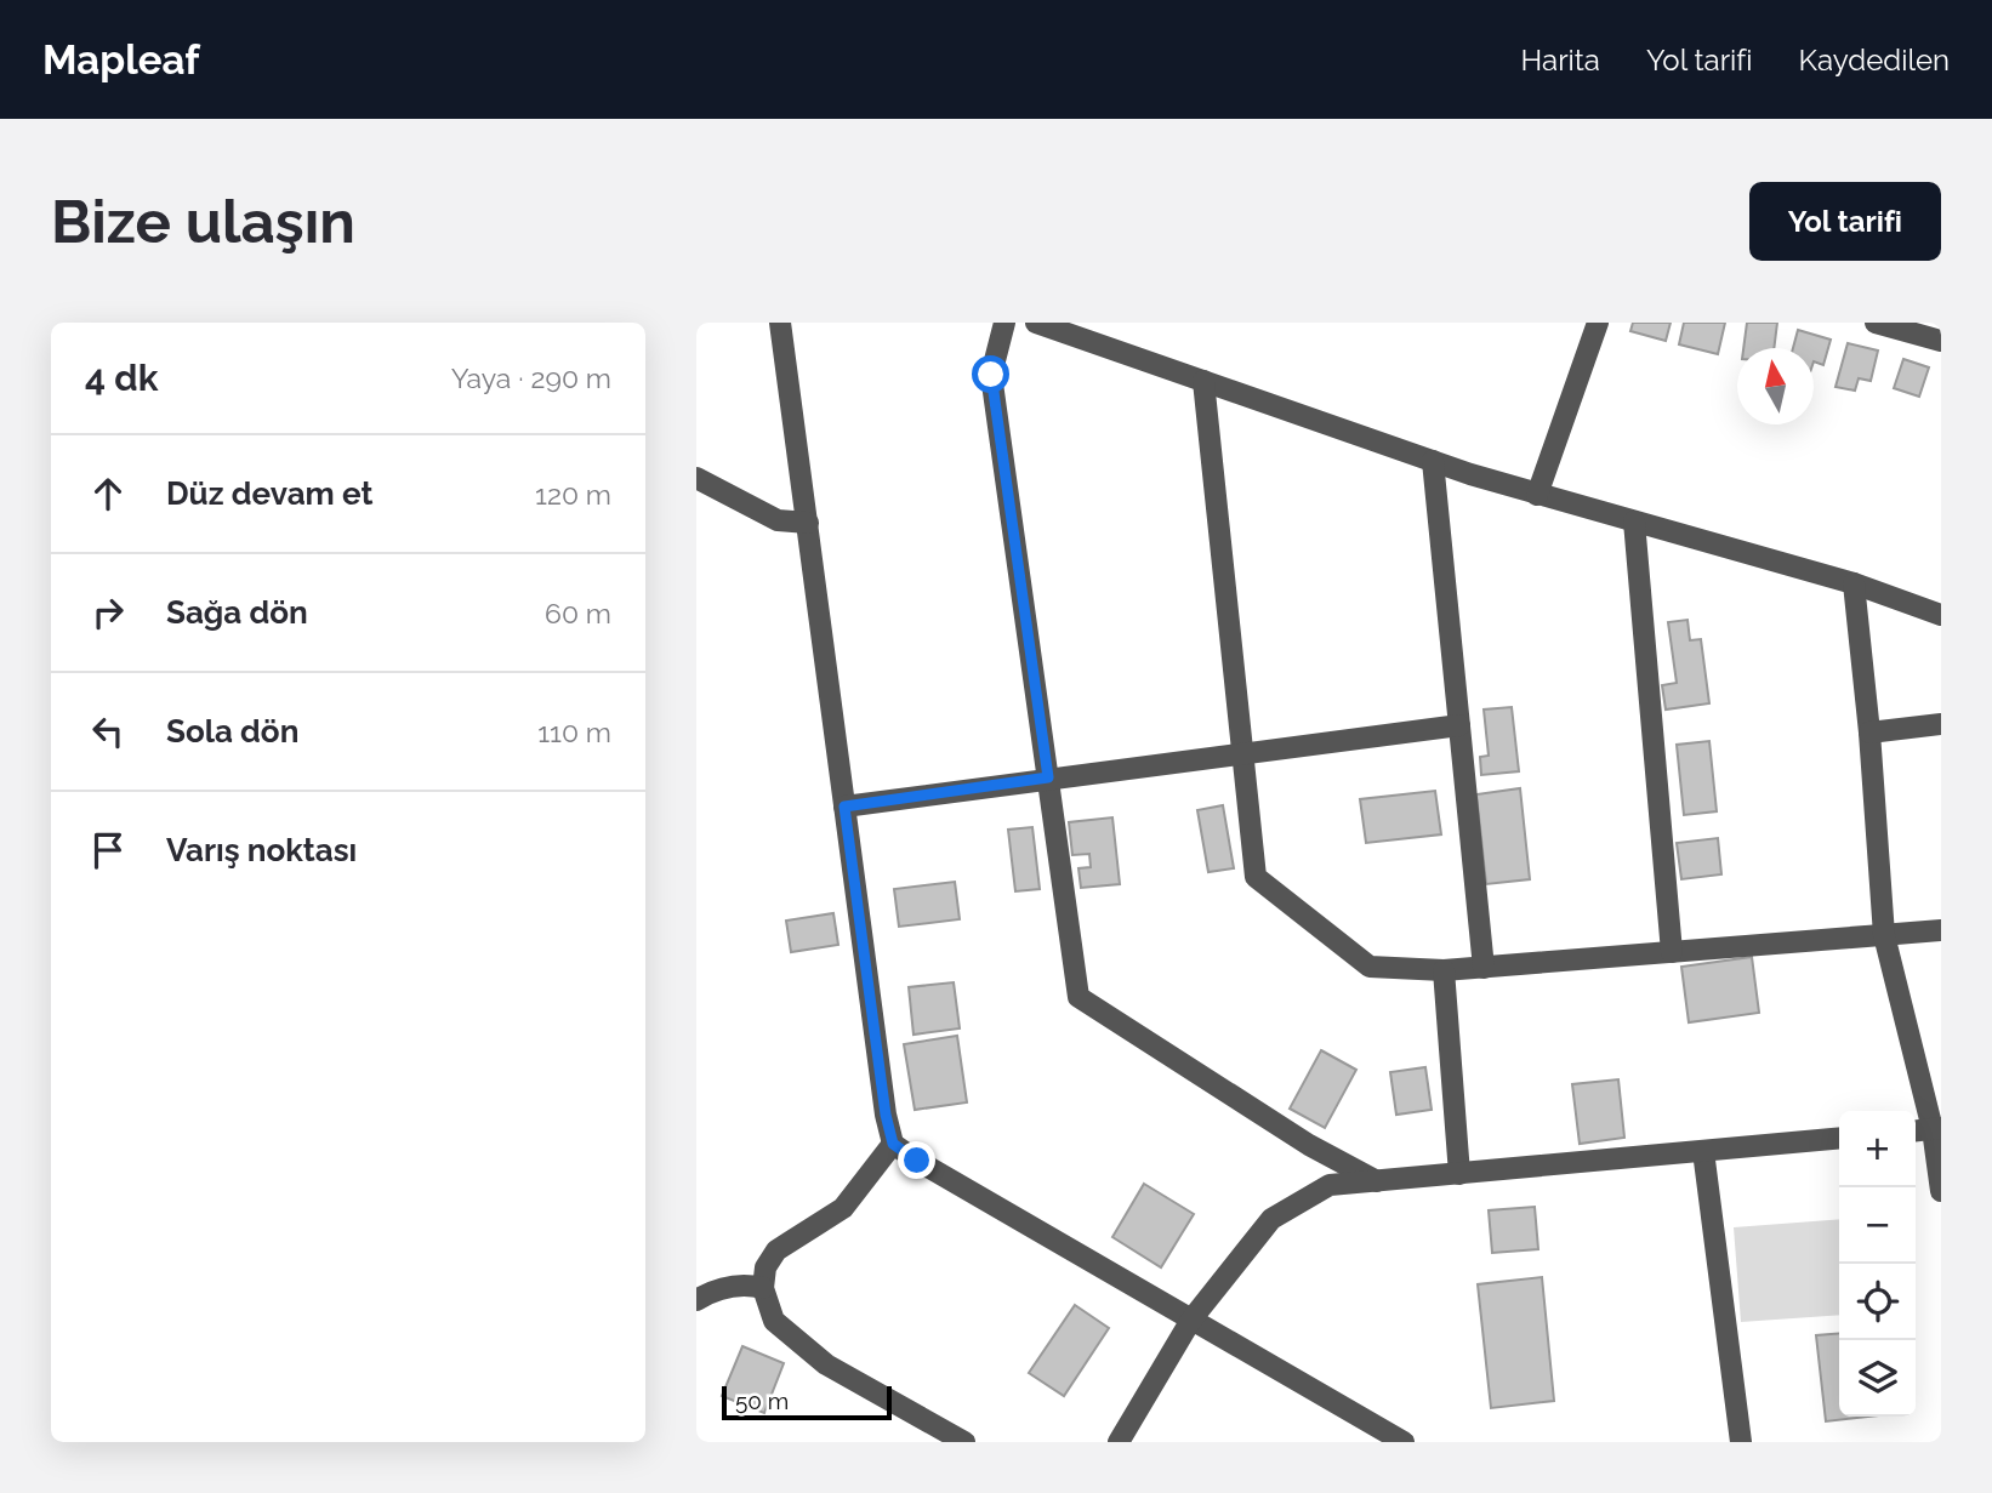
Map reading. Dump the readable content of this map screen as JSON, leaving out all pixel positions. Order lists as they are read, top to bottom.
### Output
{
  "scale_bar": "50 m",
  "north": "top",
  "page": {
    "header": "Mapleaf",
    "nav": ["Harita", "Yol tarifi", "Kaydedilen"],
    "buttons": "Yol tarifi",
    "title": "Bize ulaşın",
    "heading": ["4 dk", "Yaya · 290 m"],
    "list": [
      ["Düz devam et", "120 m"],
      ["Sağa dön", "60 m"],
      ["Sola dön", "110 m"],
      "Varış noktası"
    ],
    "map_buttons": ["+", "−"],
    "scale": "50 m"
  }
}
